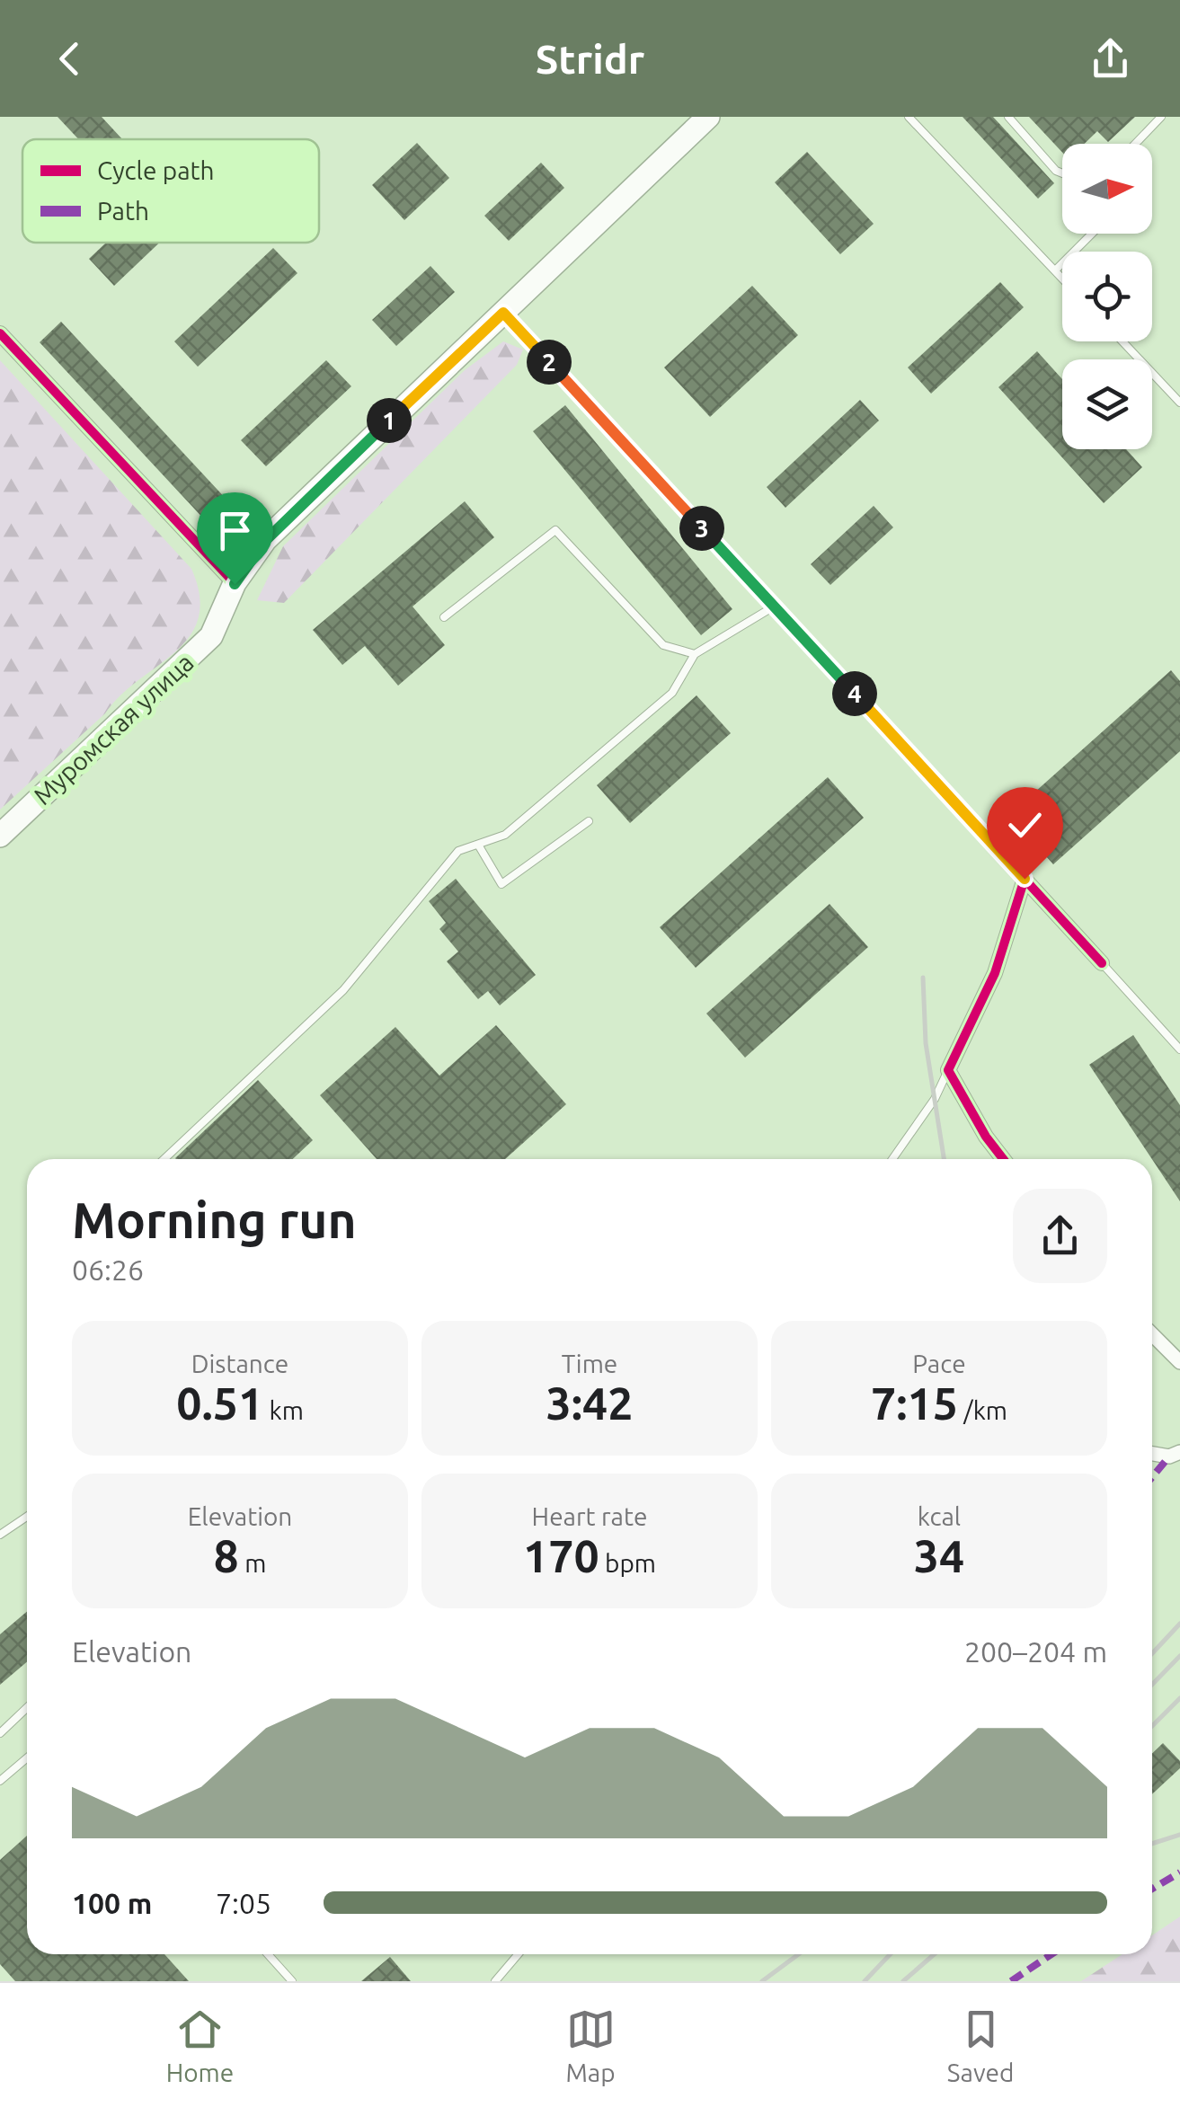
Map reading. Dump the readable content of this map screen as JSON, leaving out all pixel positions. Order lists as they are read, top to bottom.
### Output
{
  "streets": {
    "main road": ["Муромская улица"]
  },
  "legend": ["Cycle path", "Path"],
  "north": "right",
  "page": {
    "header": "Stridr",
    "pins": [
      "2",
      "1",
      "3",
      "4"
    ],
    "heading": ["Morning run", "06:26"],
    "stats": [
      ["Distance", "0.51 km"],
      ["Time", "3:42"],
      ["Pace", "7:15 /km"],
      ["Elevation", "8 m"],
      ["Heart rate", "170 bpm"],
      ["kcal", "34"]
    ],
    "chart": ["Elevation", "200–204 m"],
    "list": [
      {
        "name": "100 m",
        "note": "7:05"
      }
    ],
    "tabs": ["Home", "Map", "Saved"]
  }
}
